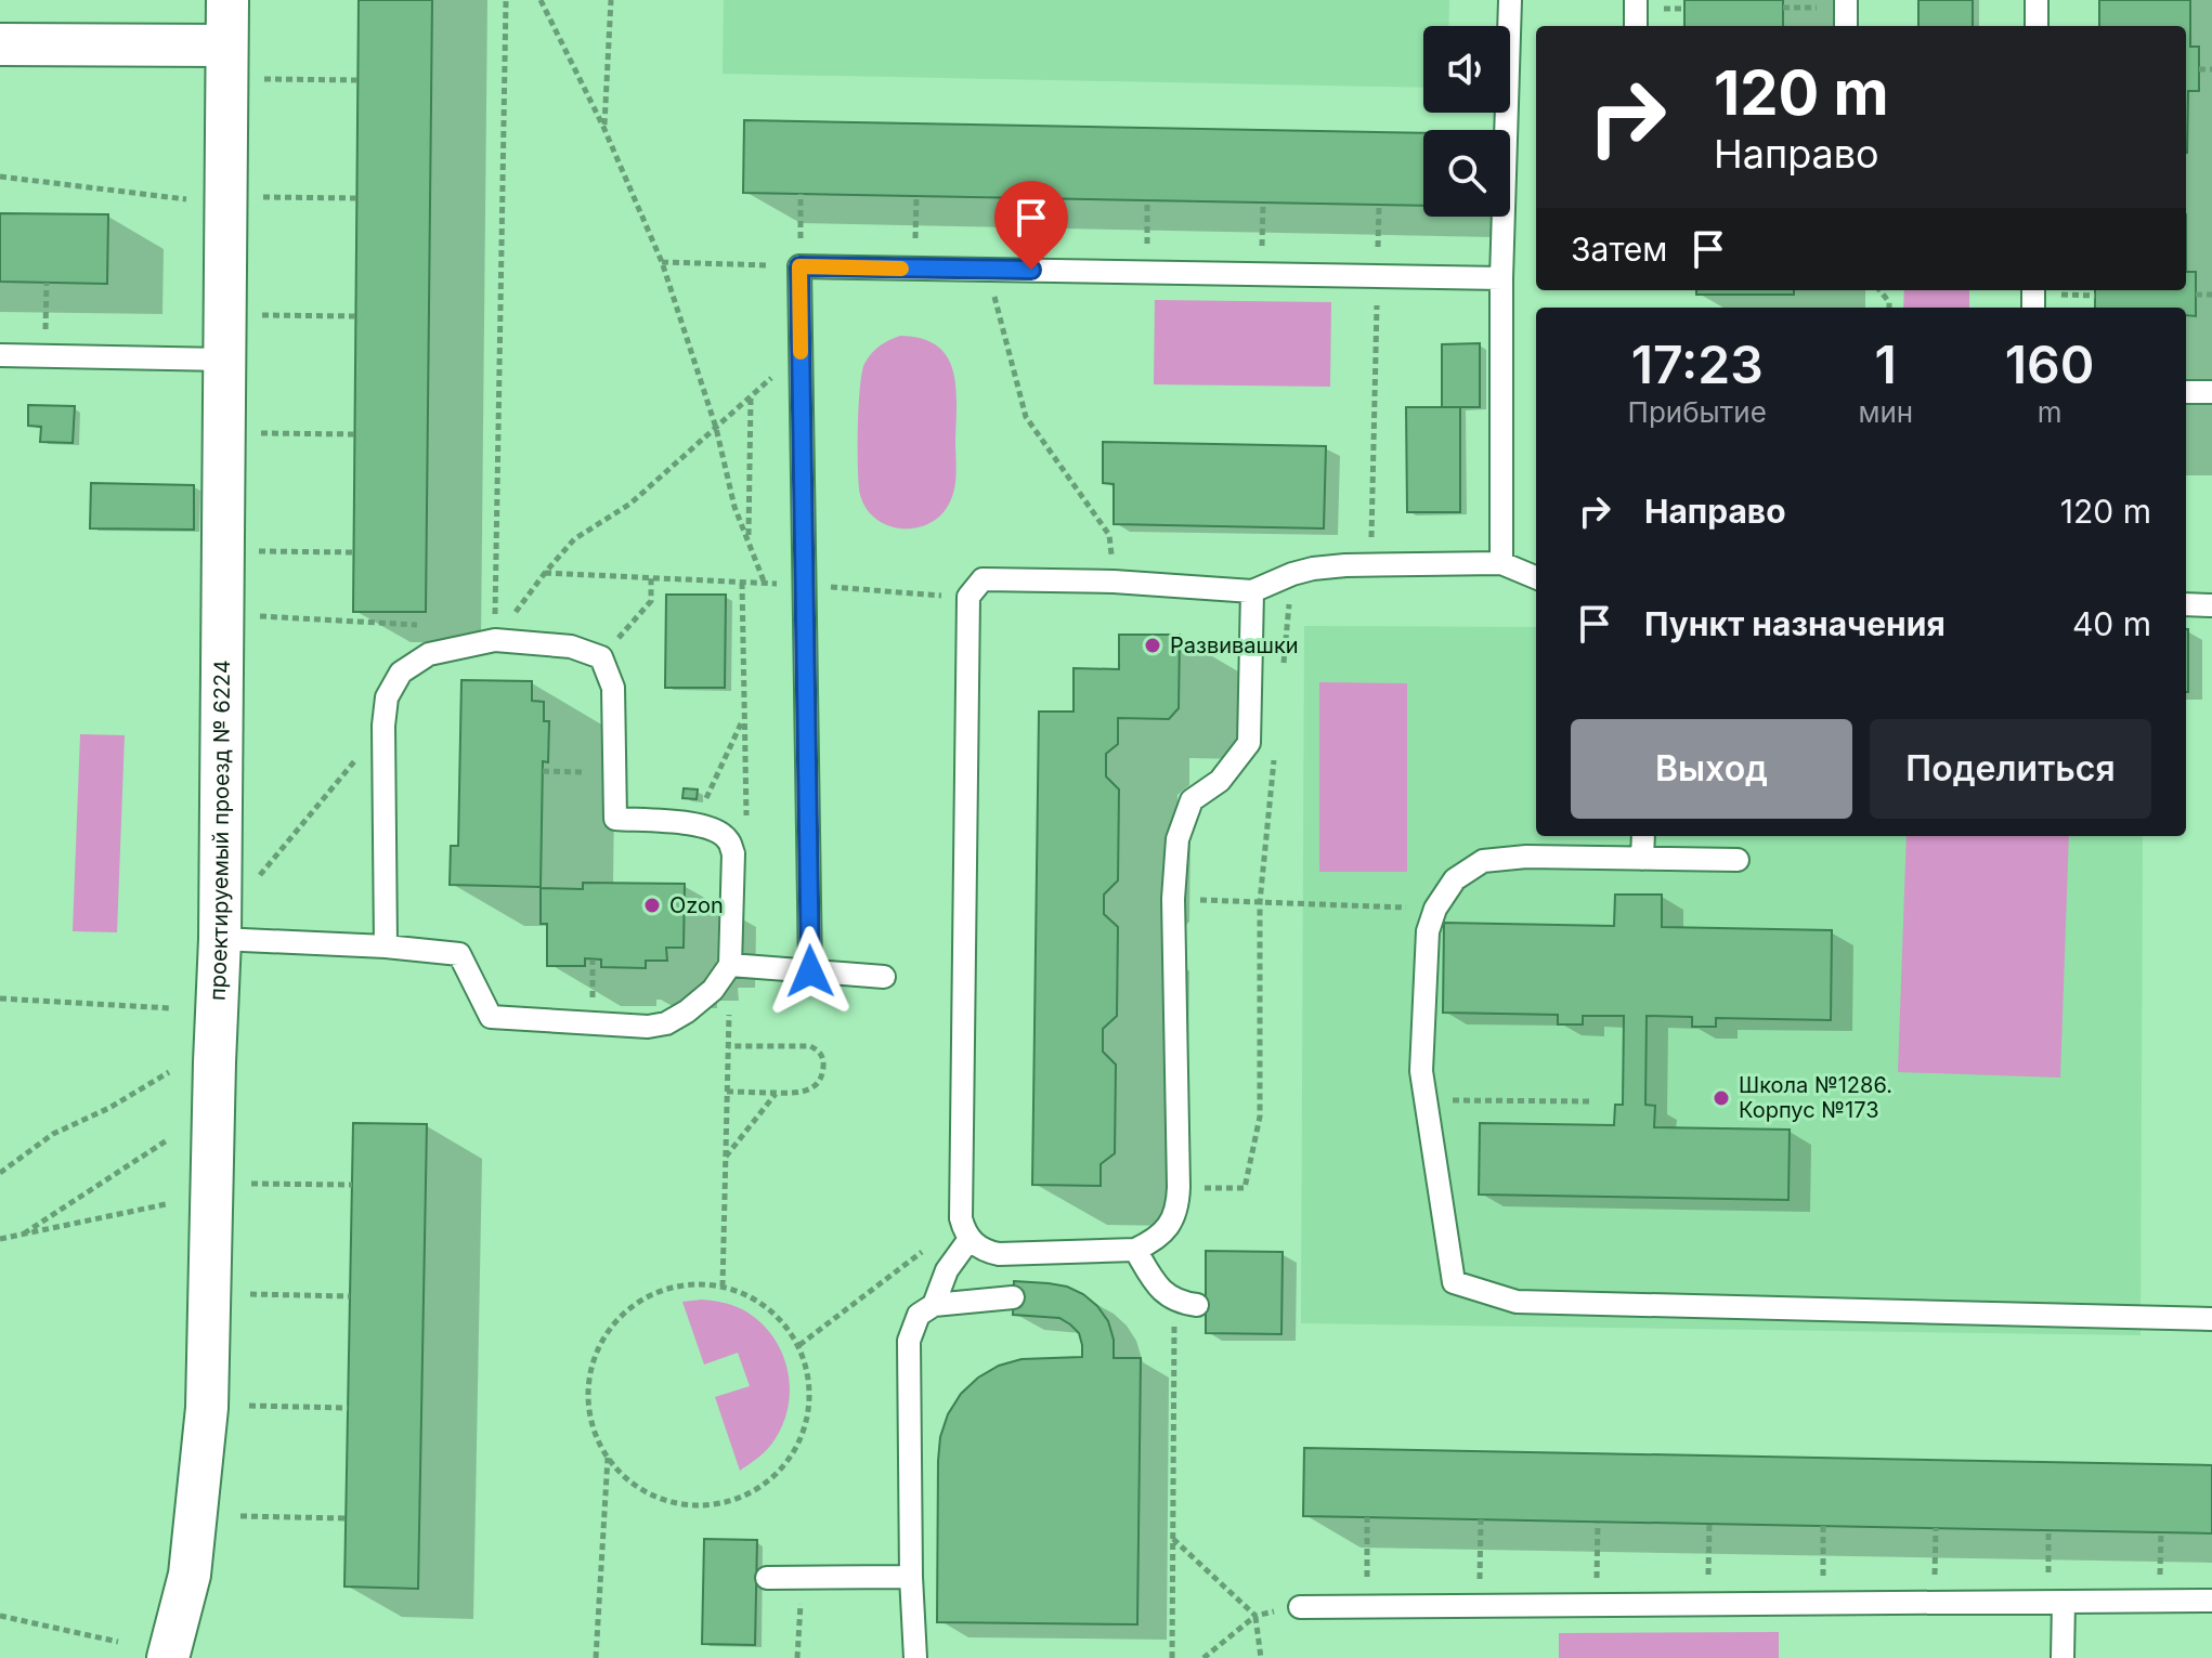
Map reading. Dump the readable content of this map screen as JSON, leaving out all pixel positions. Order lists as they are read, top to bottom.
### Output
{
  "streets": {
    "street": ["проектируемый проезд № 6224"]
  },
  "places": ["Развивашки", "Ozon", "Школа №1286. Корпус №173"],
  "page": {
    "turn": ["120 m", "Направо"],
    "then": "Затем",
    "eta": [
      "17:23",
      "Прибытие",
      "1",
      "мин",
      "160",
      "m"
    ],
    "list": [
      {
        "name": "Направо",
        "value": "120 m"
      },
      {
        "name": "Пункт назначения",
        "value": "40 m"
      }
    ],
    "buttons": ["Выход", "Поделиться"]
  }
}
